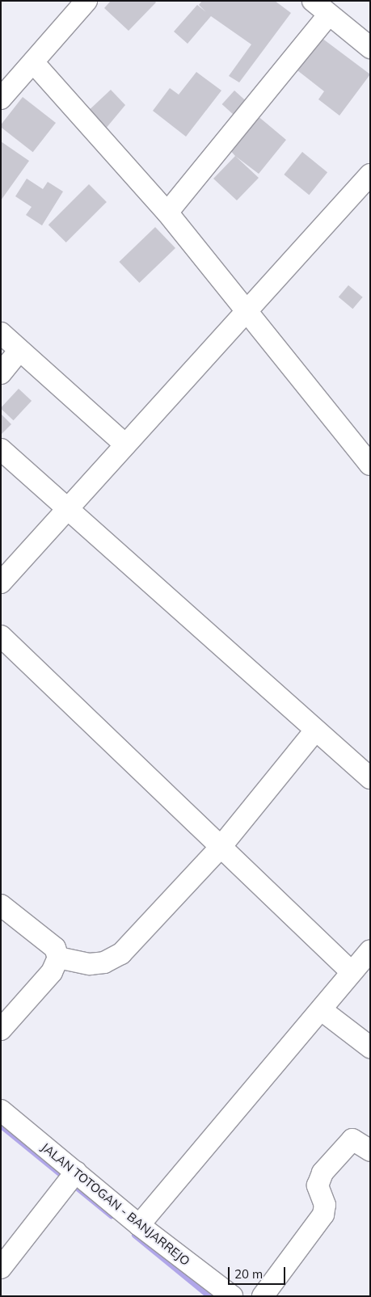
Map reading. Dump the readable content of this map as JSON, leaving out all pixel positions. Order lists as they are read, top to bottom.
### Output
{
  "streets": {
    "street": ["JALAN TOTOGAN - BANJARREJO"]
  },
  "scale_bar": "20 m"
}
